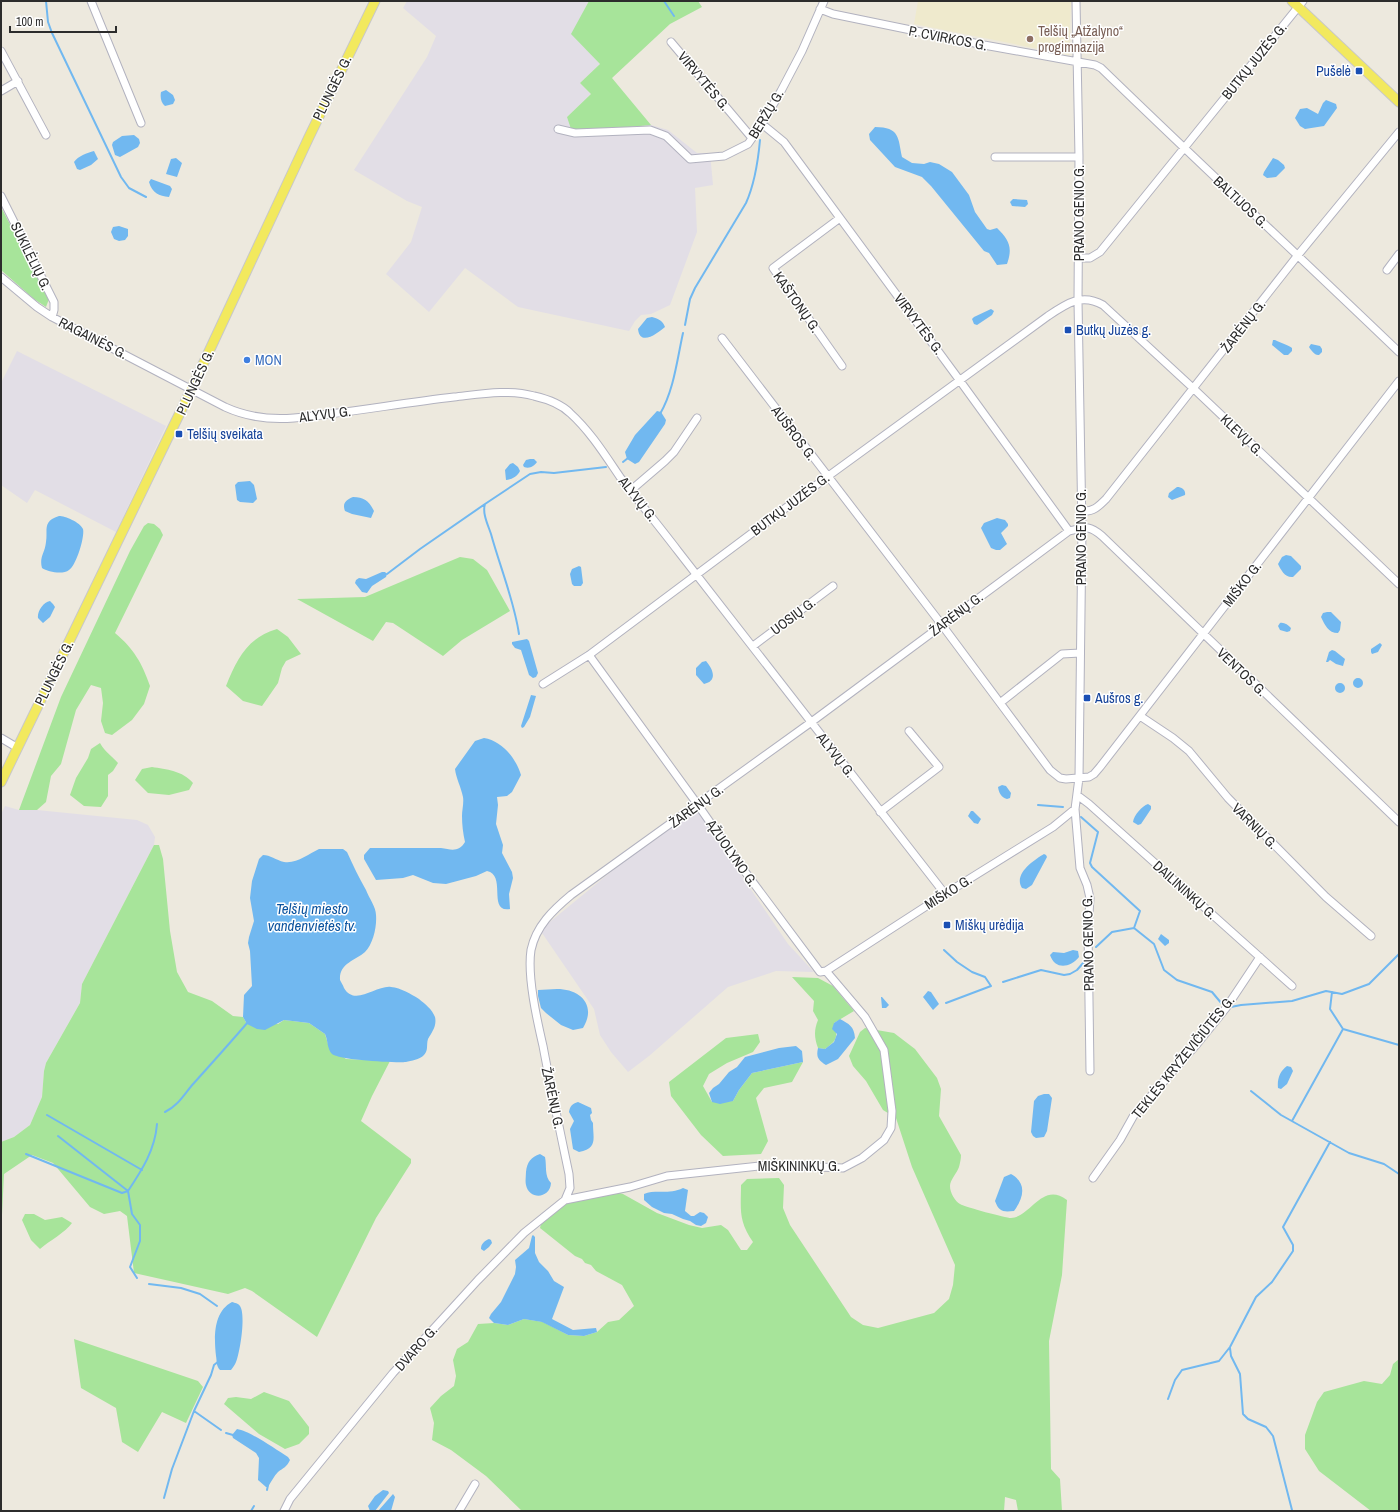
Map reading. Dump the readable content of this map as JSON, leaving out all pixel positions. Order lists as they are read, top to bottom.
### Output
{
  "streets": {
    "main road": ["PLUNGĖS G."],
    "street": [
      "P. CVIRKOS G.",
      "BUTKŲ JUZĖS G.",
      "VIRVYTĖS G.",
      "BERŽŲ G.",
      "BALTIJOS G.",
      "PRANO GENIO G.",
      "SUKILĖLIŲ G.",
      "KAŠTONŲ G.",
      "ŽARĖNŲ G.",
      "RAGAINĖS G.",
      "ALYVŲ G.",
      "AUŠROS G.",
      "KLEVŲ G.",
      "MIŠKO G.",
      "UOSIŲ G.",
      "VENTOS G.",
      "VARNIŲ G.",
      "ĄŽUOLYNO G.",
      "DAILININKŲ G.",
      "TEKLĖS KRYŽEVIČIŪTĖS G.",
      "MIŠKININKŲ G.",
      "DVARO G."
    ]
  },
  "crossings": [
    ["P. CVIRKOS G.", "BERŽŲ G."],
    ["P. CVIRKOS G.", "BALTIJOS G."],
    ["P. CVIRKOS G.", "PRANO GENIO G."],
    ["BUTKŲ JUZĖS G.", "VIRVYTĖS G."],
    ["BUTKŲ JUZĖS G.", "BALTIJOS G."],
    ["BUTKŲ JUZĖS G.", "PRANO GENIO G."],
    ["BUTKŲ JUZĖS G.", "ALYVŲ G."],
    ["BUTKŲ JUZĖS G.", "AUŠROS G."],
    ["BUTKŲ JUZĖS G.", "KLEVŲ G."],
    ["BUTKŲ JUZĖS G.", "ĄŽUOLYNO G."],
    ["VIRVYTĖS G.", "BERŽŲ G."],
    ["VIRVYTĖS G.", "KAŠTONŲ G."],
    ["VIRVYTĖS G.", "ŽARĖNŲ G."],
    ["PLUNGĖS G.", "RAGAINĖS G."],
    ["PLUNGĖS G.", "ALYVŲ G."],
    ["BALTIJOS G.", "PRANO GENIO G."],
    ["BALTIJOS G.", "ŽARĖNŲ G."],
    ["PRANO GENIO G.", "ŽARĖNŲ G."],
    ["PRANO GENIO G.", "AUŠROS G."],
    ["PRANO GENIO G.", "KLEVŲ G."],
    ["PRANO GENIO G.", "MIŠKO G."],
    ["PRANO GENIO G.", "VENTOS G."],
    ["PRANO GENIO G.", "DAILININKŲ G."],
    ["SUKILĖLIŲ G.", "RAGAINĖS G."],
    ["ŽARĖNŲ G.", "ALYVŲ G."],
    ["ŽARĖNŲ G.", "AUŠROS G."],
    ["ŽARĖNŲ G.", "KLEVŲ G."],
    ["ŽARĖNŲ G.", "VENTOS G."],
    ["ŽARĖNŲ G.", "ĄŽUOLYNO G."],
    ["ŽARĖNŲ G.", "MIŠKININKŲ G."],
    ["ŽARĖNŲ G.", "DVARO G."],
    ["RAGAINĖS G.", "ALYVŲ G."],
    ["ALYVŲ G.", "MIŠKO G."],
    ["ALYVŲ G.", "UOSIŲ G."],
    ["AUŠROS G.", "MIŠKO G."],
    ["KLEVŲ G.", "MIŠKO G."],
    ["MIŠKO G.", "VENTOS G."],
    ["MIŠKO G.", "VARNIŲ G."],
    ["MIŠKO G.", "ĄŽUOLYNO G."],
    ["MIŠKO G.", "MIŠKININKŲ G."],
    ["ĄŽUOLYNO G.", "MIŠKININKŲ G."],
    ["DAILININKŲ G.", "TEKLĖS KRYŽEVIČIŪTĖS G."],
    ["MIŠKININKŲ G.", "DVARO G."]
  ],
  "water": ["Telšių miesto vandenvietės tv."],
  "places": {
    "other": ["Telšių „Atžalyno“ progimnazija", "MON"],
    "transit": [
      "Pušelė",
      "Butkų Juzės g.",
      "Telšių sveikata",
      "Aušros g.",
      "Miškų urėdija"
    ]
  },
  "scale_bar": "100 m"
}
